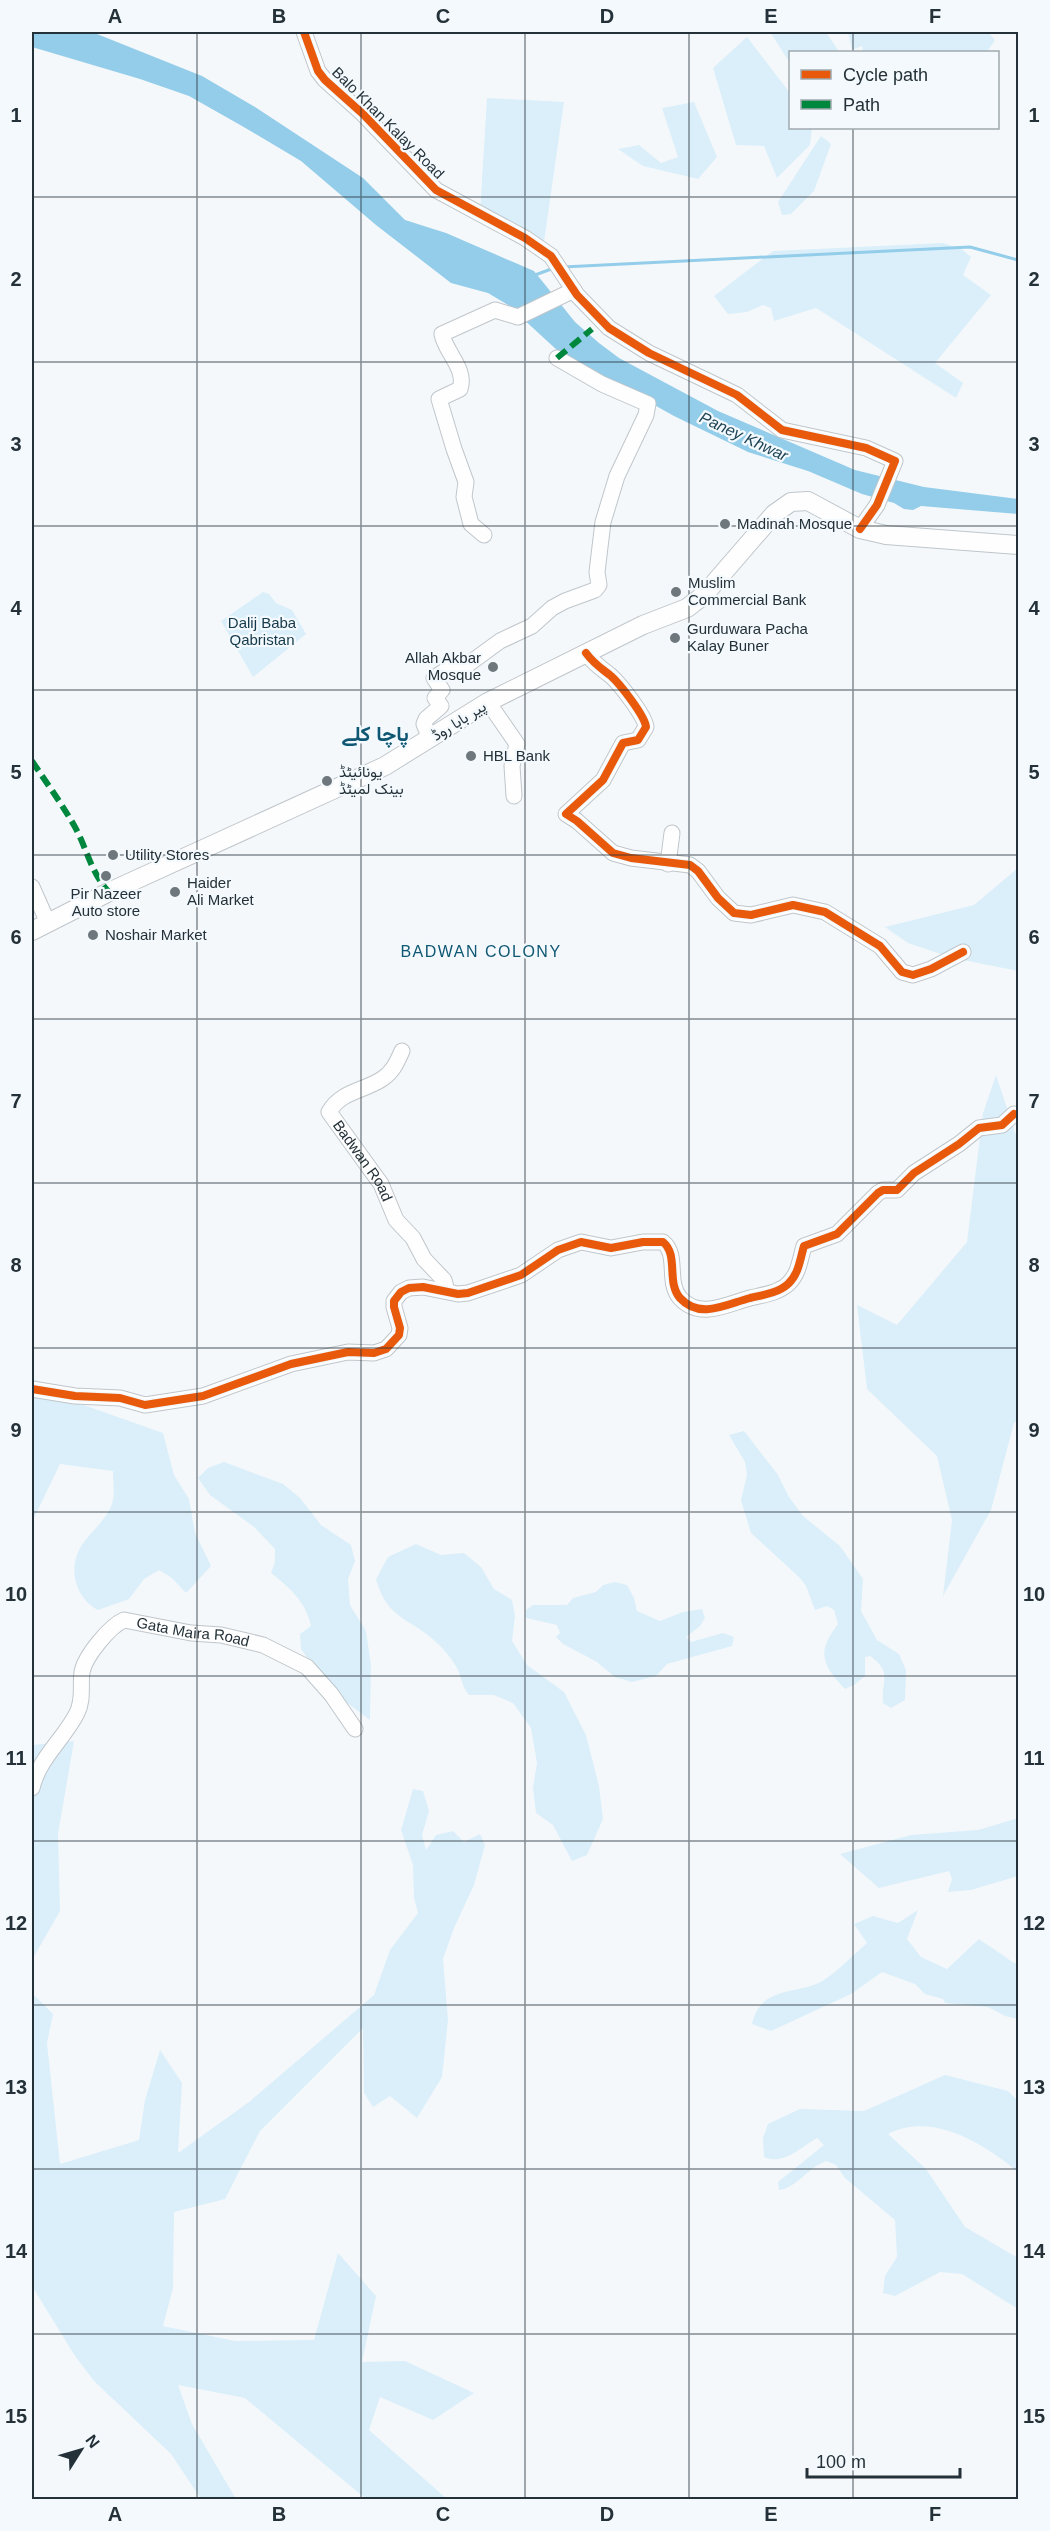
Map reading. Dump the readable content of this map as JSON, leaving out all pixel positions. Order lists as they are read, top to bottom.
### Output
{
  "streets": {
    "main road": ["پیر بابا روڈ"],
    "street": ["Balo Khan Kalay Road", "Badwan Road", "Gata Maira Road"]
  },
  "crossings": [
    ["Balo Khan Kalay Road", "پیر بابا روڈ"]
  ],
  "districts": ["پاچا کلے", "BADWAN COLONY"],
  "water": ["Paney Khwar"],
  "parks": ["Dalij Baba Qabristan"],
  "places": [
    "Madinah Mosque",
    "Muslim Commercial Bank",
    "Gurduwara Pacha Kalay Buner",
    "Allah Akbar Mosque",
    "HBL Bank",
    "یونائیٹڈ بینک لمیٹڈ",
    "Utility Stores",
    "Pir Nazeer Auto store",
    "Haider Ali Market",
    "Noshair Market"
  ],
  "legend": ["Cycle path", "Path"],
  "scale_bar": "100 m",
  "north": "top right",
  "grid": {
    "columns": [
      "A",
      "B",
      "C",
      "D",
      "E",
      "F"
    ],
    "rows": [
      "1",
      "2",
      "3",
      "4",
      "5",
      "6",
      "7",
      "8",
      "9",
      "10",
      "11",
      "12",
      "13",
      "14",
      "15"
    ]
  }
}
